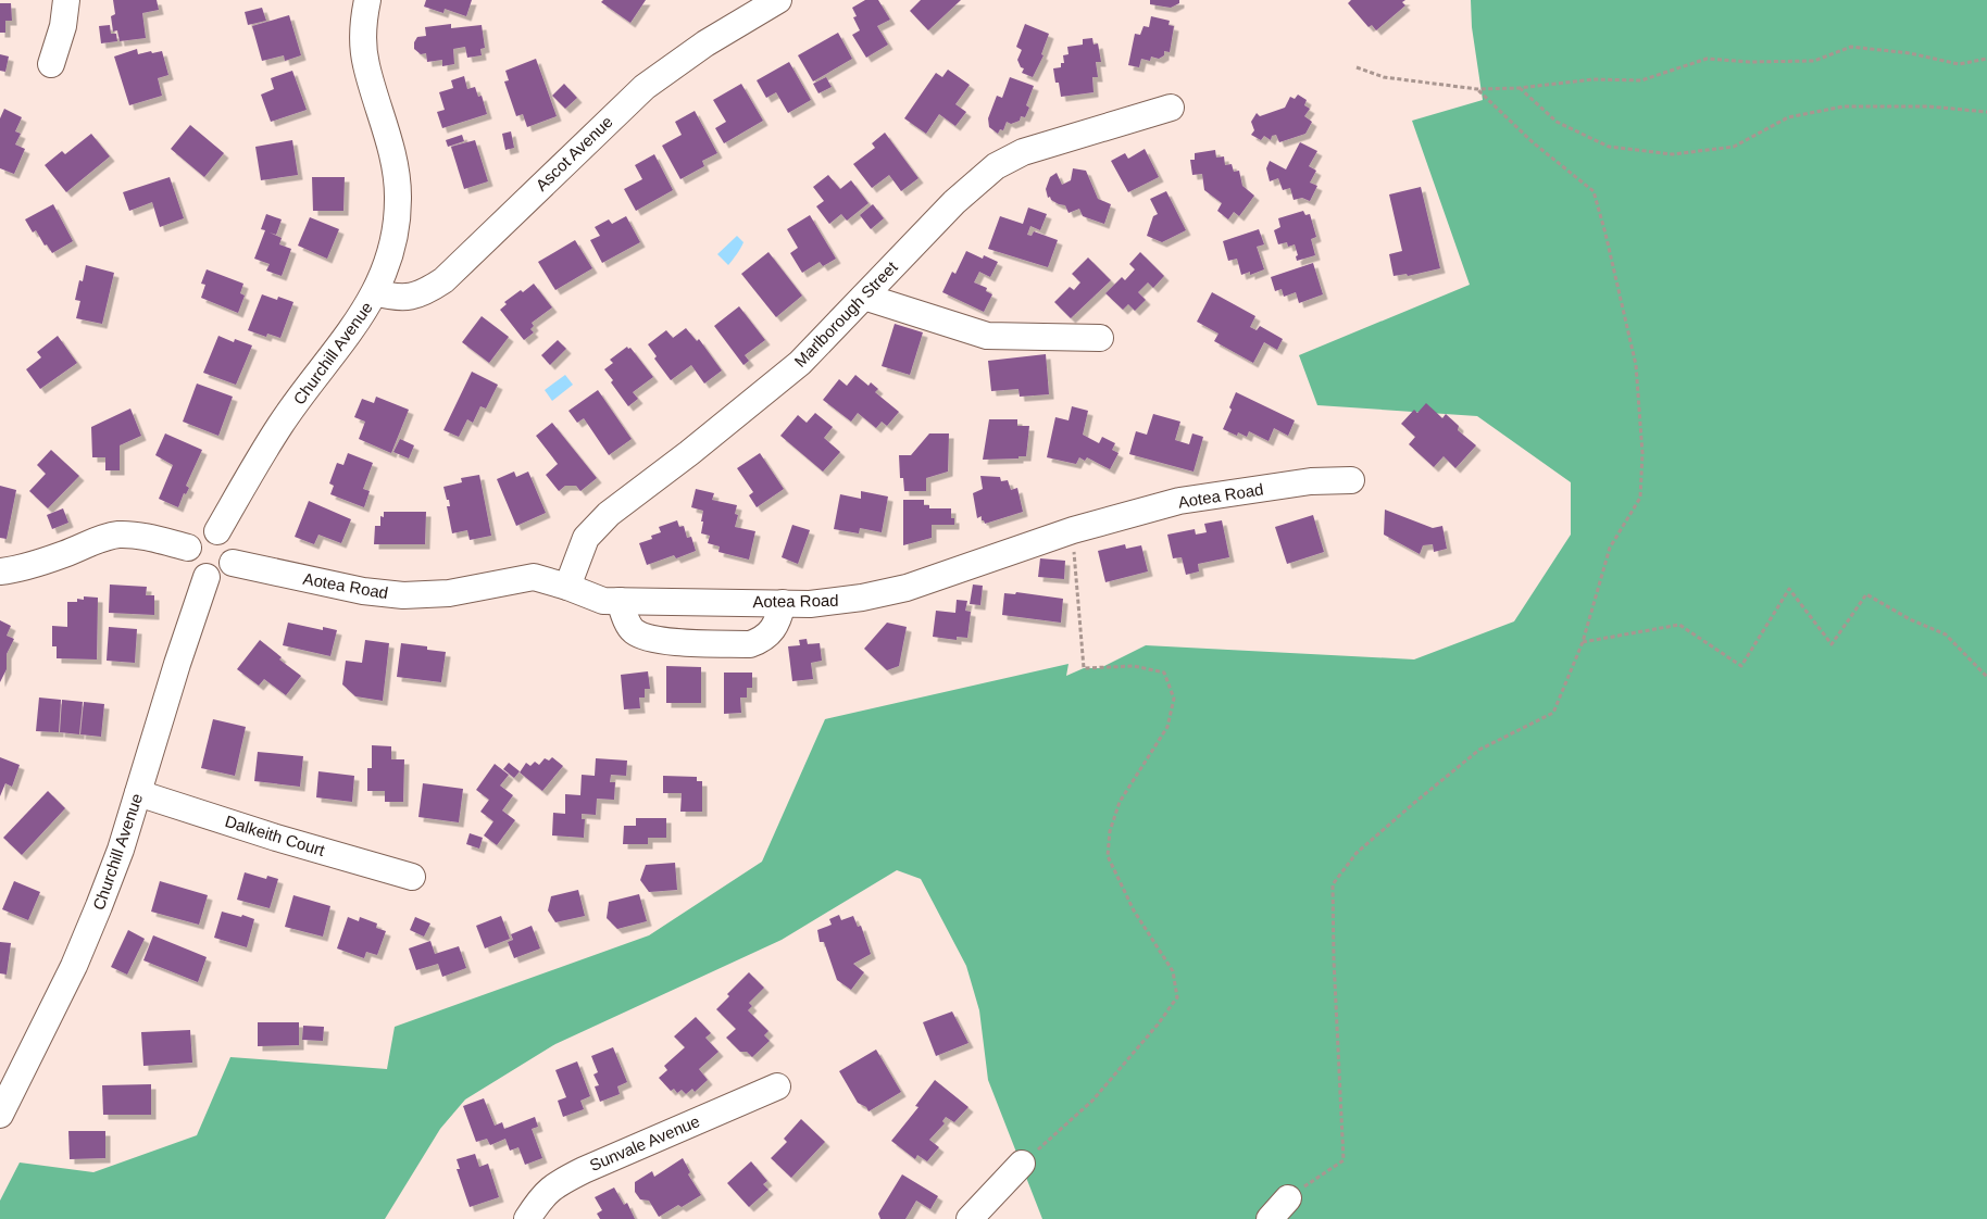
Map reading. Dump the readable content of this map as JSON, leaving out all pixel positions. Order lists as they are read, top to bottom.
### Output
{
  "streets": {
    "street": [
      "Ascot Avenue",
      "Marlborough Street",
      "Churchill Avenue",
      "Aotea Road",
      "Dalkeith Court",
      "Sunvale Avenue"
    ]
  },
  "crossings": [
    ["Ascot Avenue", "Churchill Avenue"],
    ["Marlborough Street", "Aotea Road"],
    ["Churchill Avenue", "Aotea Road"],
    ["Churchill Avenue", "Dalkeith Court"]
  ]
}
